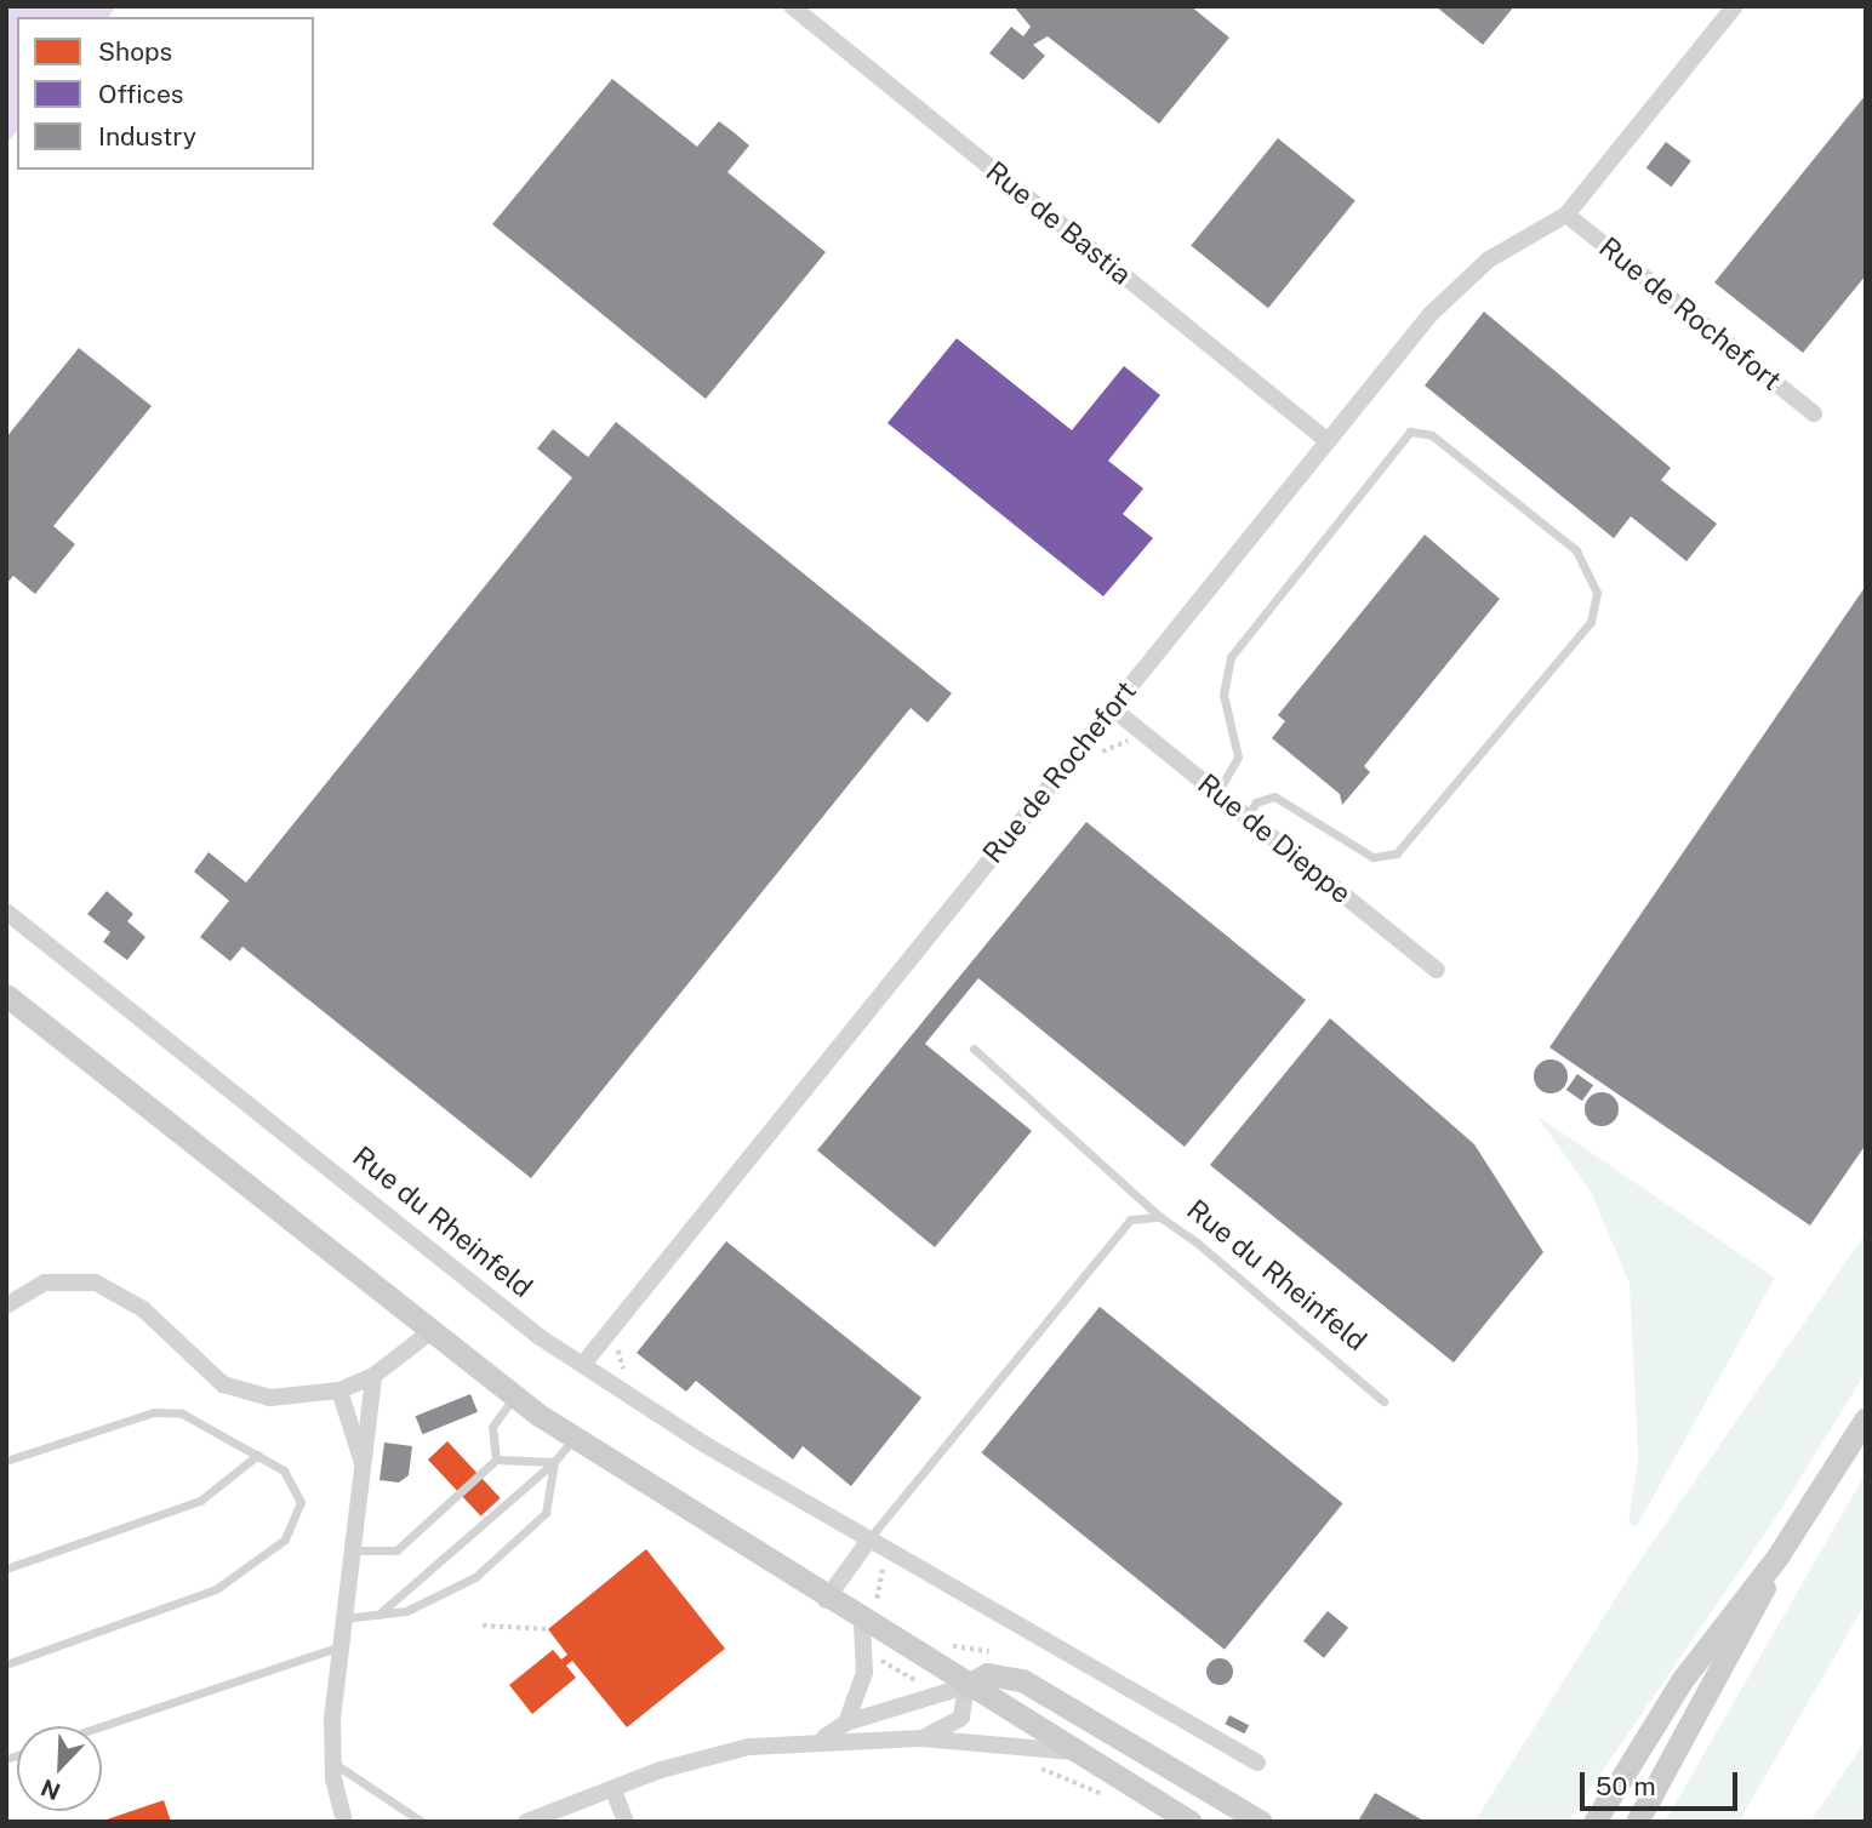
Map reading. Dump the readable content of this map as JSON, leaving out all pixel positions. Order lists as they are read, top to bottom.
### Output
{
  "streets": {
    "street": [
      "Rue de Bastia",
      "Rue de Rochefort",
      "Rue de Dieppe",
      "Rue du Rheinfeld"
    ]
  },
  "crossings": [
    ["Rue de Bastia", "Rue de Rochefort"],
    ["Rue de Rochefort", "Rue de Dieppe"],
    ["Rue de Rochefort", "Rue du Rheinfeld"]
  ],
  "legend": ["Shops", "Offices", "Industry"],
  "scale_bar": "50 m",
  "north": "bottom left"
}
